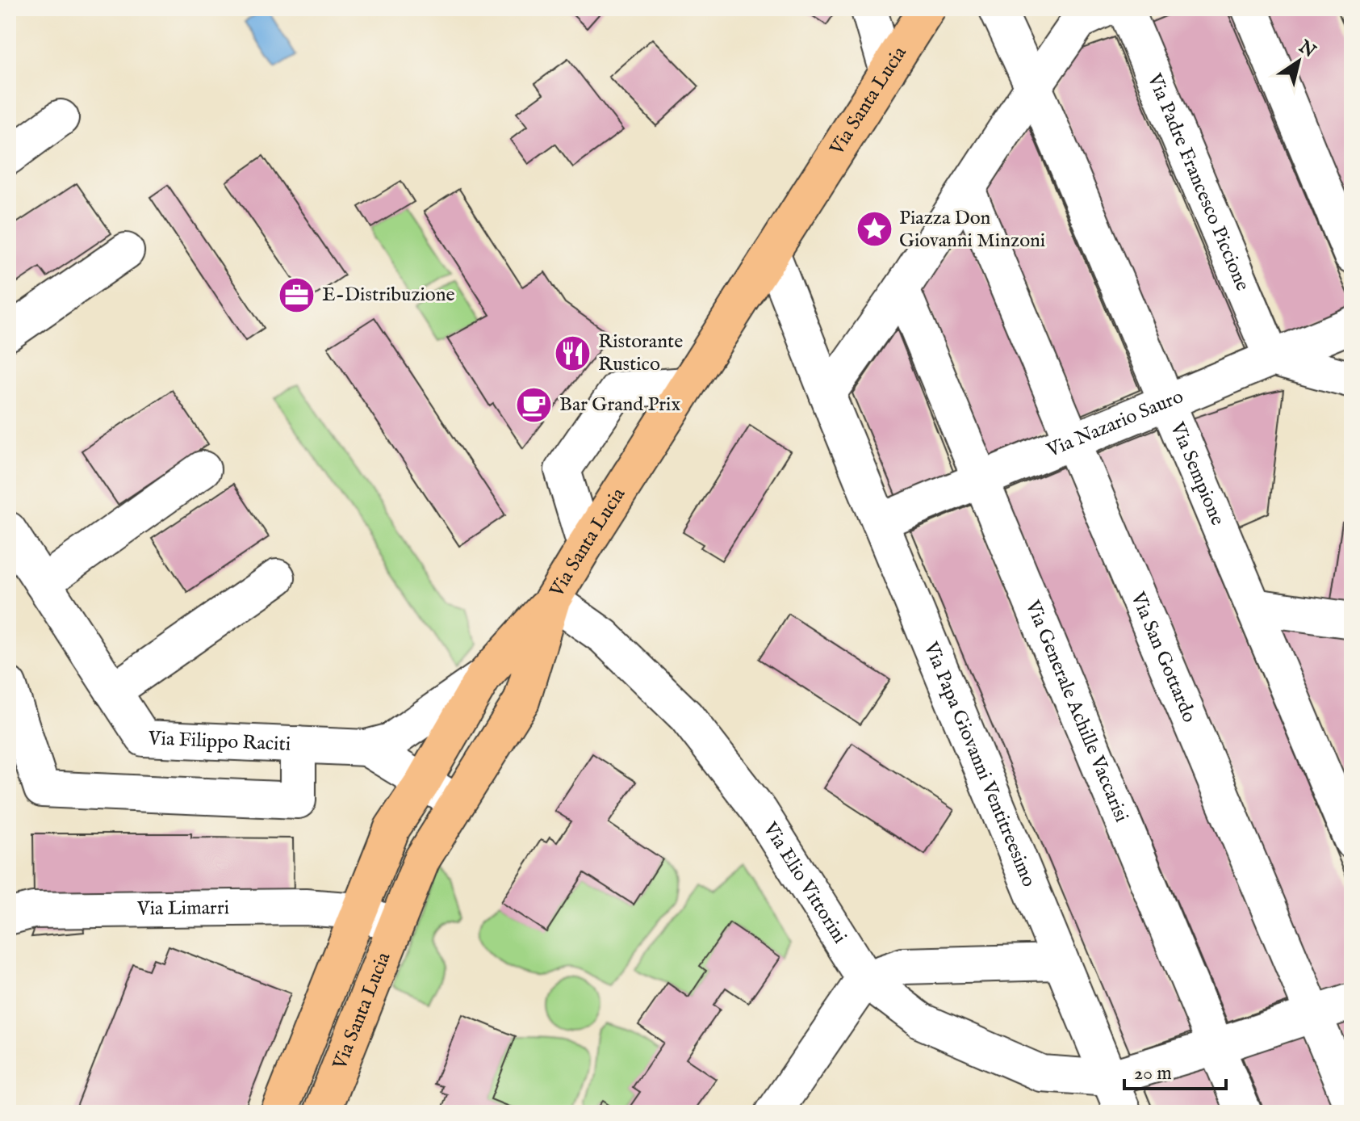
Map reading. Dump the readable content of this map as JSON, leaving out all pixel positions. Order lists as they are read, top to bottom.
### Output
{
  "streets": {
    "main road": ["Via Santa Lucia"],
    "street": [
      "Via Padre Francesco Piccione",
      "Via Nazario Sauro",
      "Via Sempione",
      "Via San Gottardo",
      "Via Generale Achille Vaccarisi",
      "Via Filippo Raciti",
      "Via Papa Giovanni Ventitreesimo",
      "Via Elio Vittorini",
      "Via Limarri"
    ]
  },
  "crossings": [
    ["Via Santa Lucia", "Via Papa Giovanni Ventitreesimo"],
    ["Via Santa Lucia", "Via Elio Vittorini"],
    ["Via Santa Lucia", "Via Limarri"],
    ["Via Padre Francesco Piccione", "Via Nazario Sauro"],
    ["Via Nazario Sauro", "Via Sempione"],
    ["Via Nazario Sauro", "Via San Gottardo"],
    ["Via Nazario Sauro", "Via Generale Achille Vaccarisi"],
    ["Via Nazario Sauro", "Via Papa Giovanni Ventitreesimo"],
    ["Via Papa Giovanni Ventitreesimo", "Via Elio Vittorini"]
  ],
  "places": {
    "place": ["Piazza Don Giovanni Minzoni"],
    "office": ["E-Distribuzione"],
    "restaurant": ["Ristorante Rustico"],
    "cafe": ["Bar Grand Prix"]
  },
  "scale_bar": "20 m",
  "north": "top right"
}
